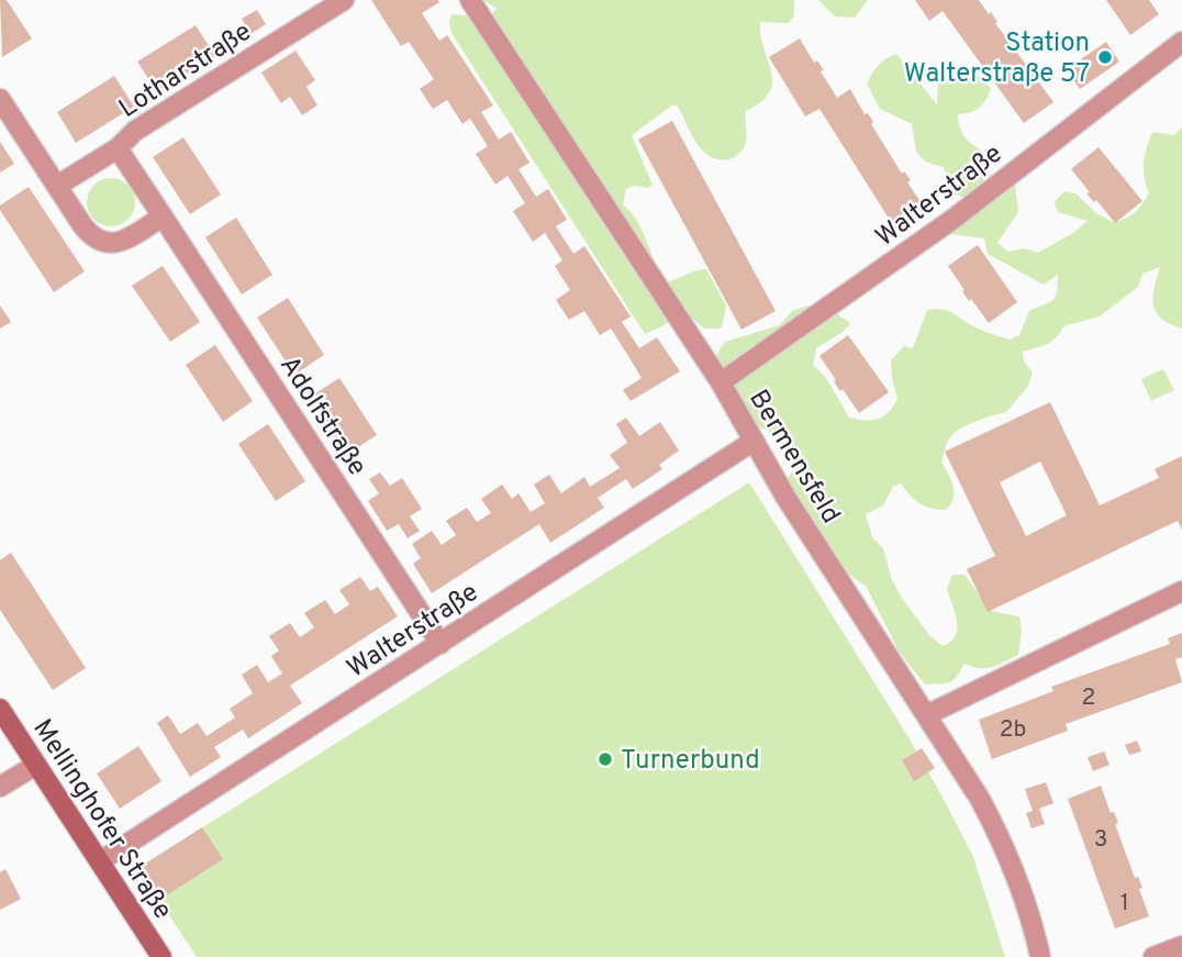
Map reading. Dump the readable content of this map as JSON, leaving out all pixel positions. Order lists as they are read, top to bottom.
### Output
{
  "streets": {
    "main road": ["Mellinghofer Straße"],
    "street": [
      "Lotharstraße",
      "Walterstraße",
      "Adolfstraße",
      "Bermensfeld"
    ]
  },
  "crossings": [
    ["Lotharstraße", "Adolfstraße"],
    ["Walterstraße", "Adolfstraße"],
    ["Walterstraße", "Bermensfeld"],
    ["Walterstraße", "Mellinghofer Straße"]
  ],
  "places": ["Station Walterstraße 57", "Turnerbund"],
  "house_numbers": [
    "2",
    "2b",
    "3",
    "1"
  ]
}
